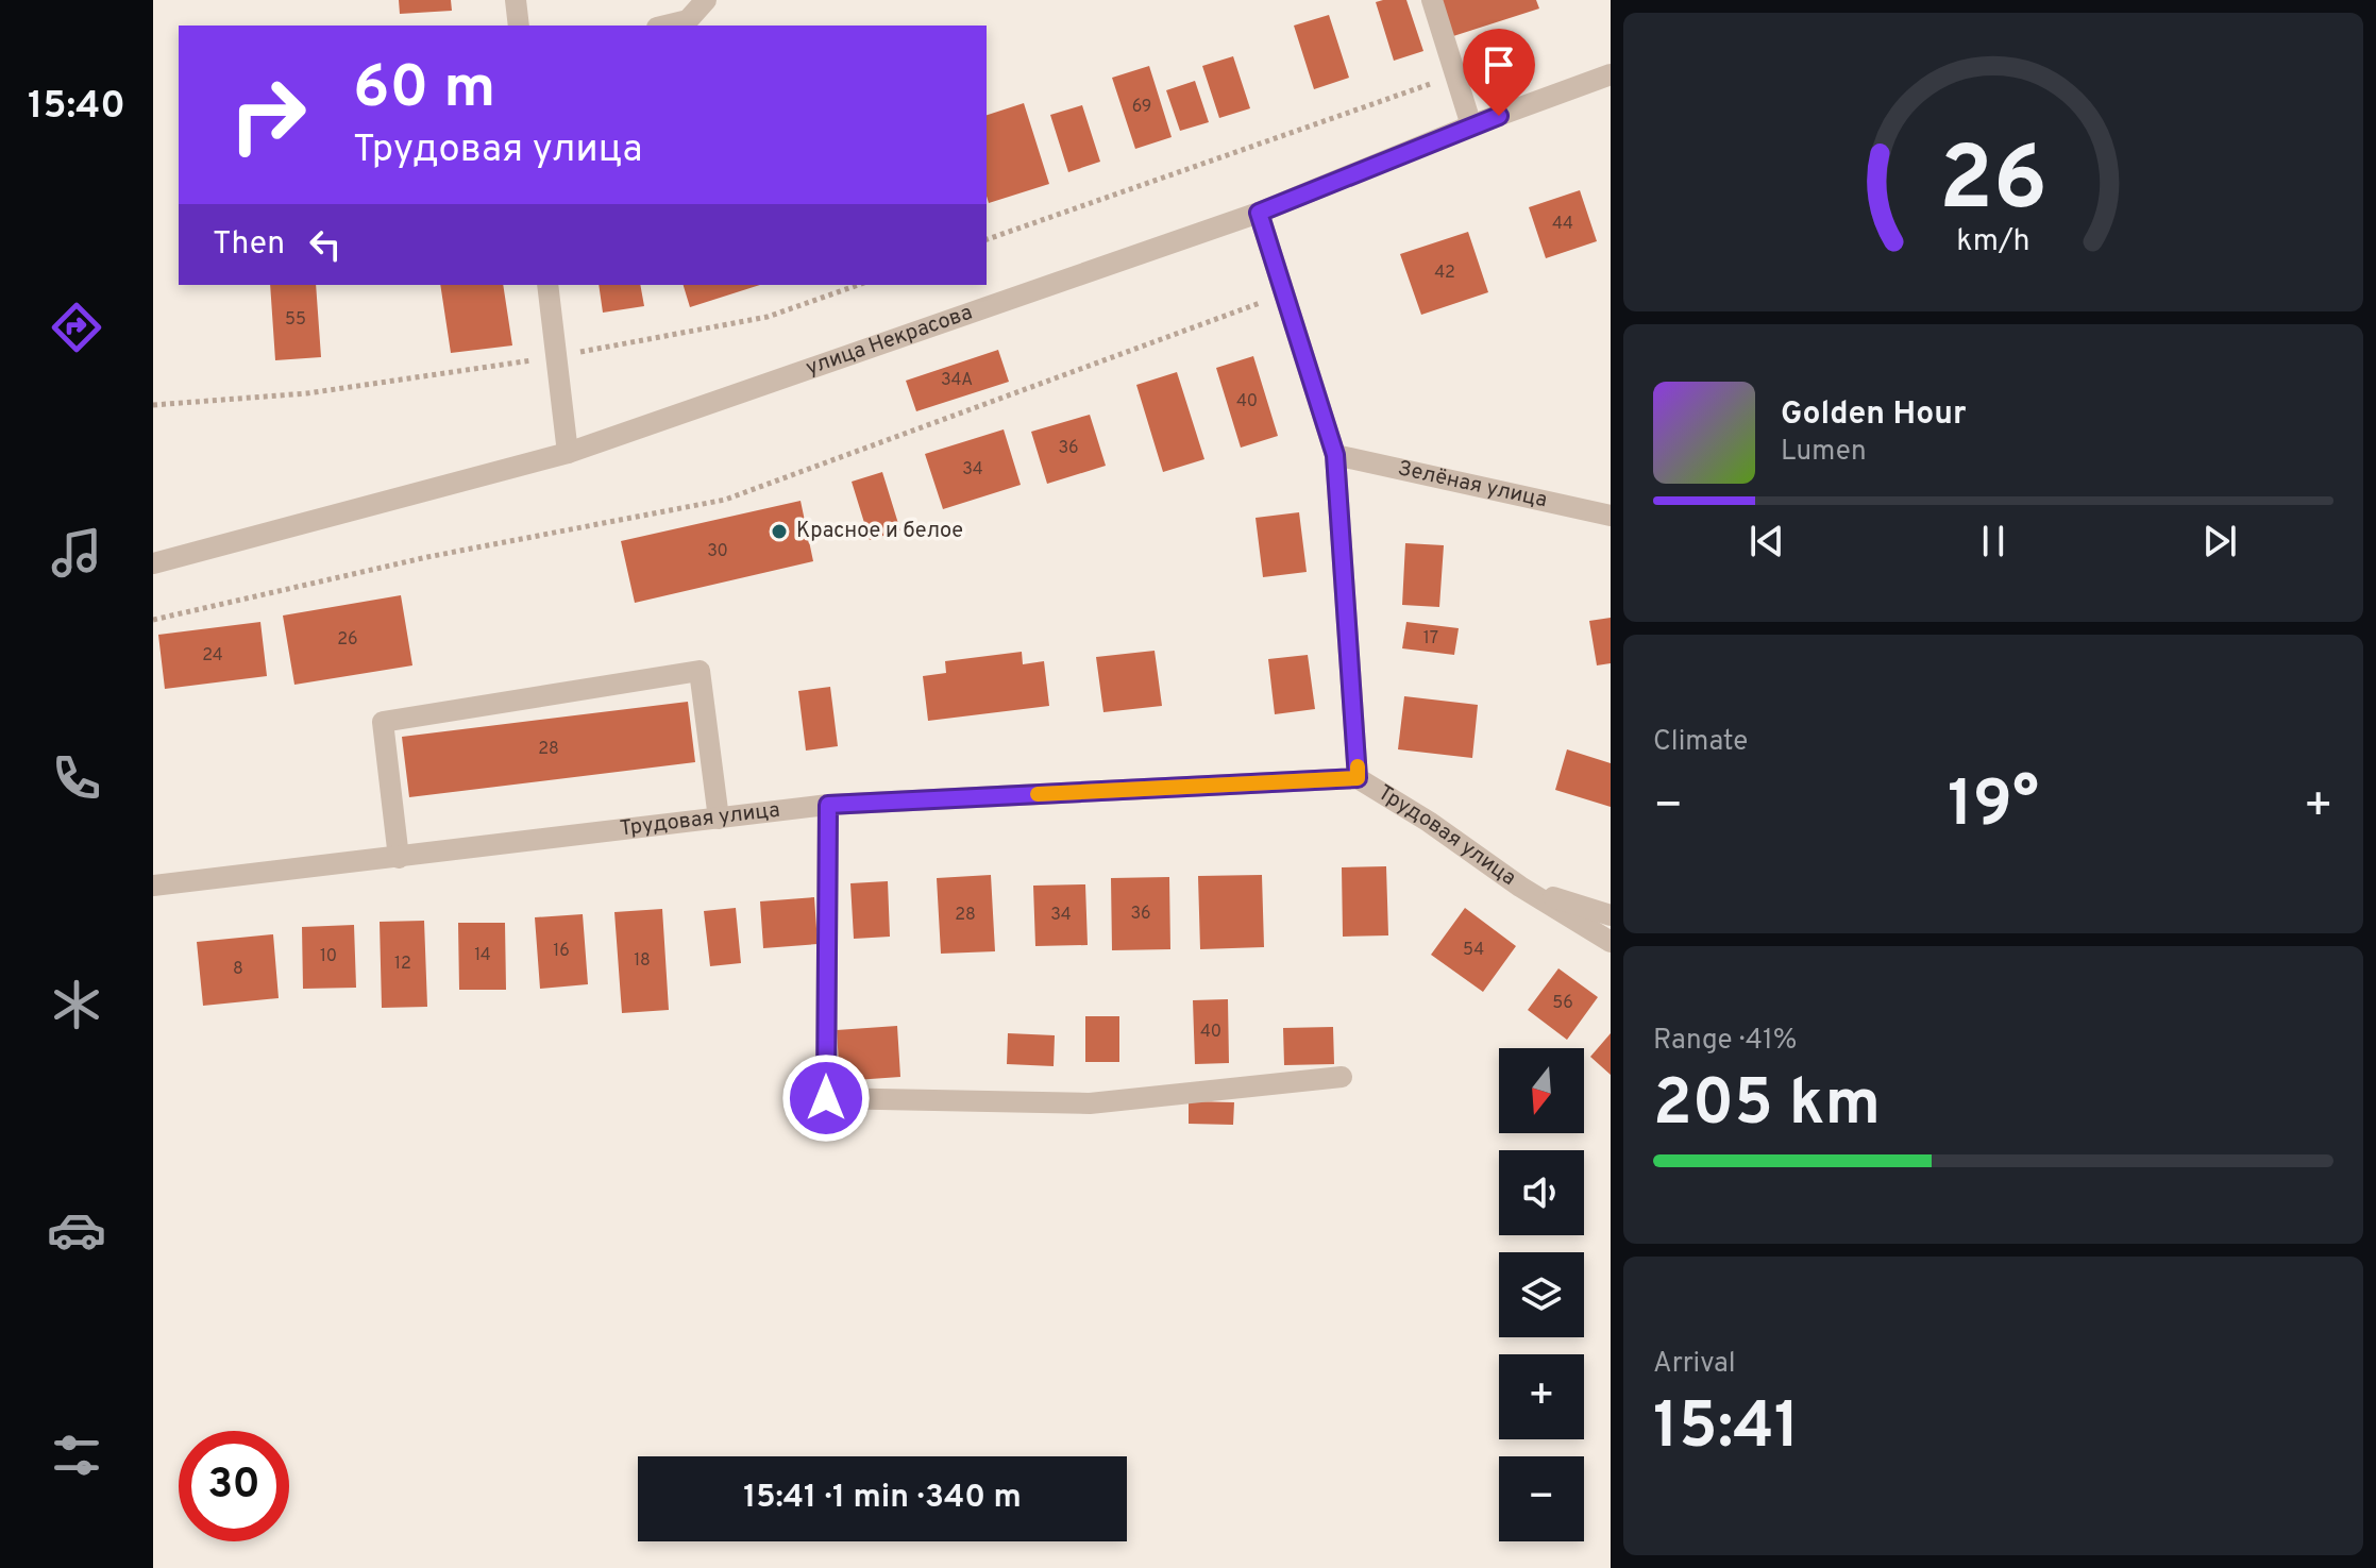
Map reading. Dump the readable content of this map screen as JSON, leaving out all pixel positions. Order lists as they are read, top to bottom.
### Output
{
  "streets": {
    "street": ["улица Некрасова", "Зелёная улица", "Трудовая улица"]
  },
  "places": ["Красное и белое"],
  "house_numbers": [
    "69",
    "44",
    "42",
    "55",
    "34А",
    "40",
    "36",
    "34",
    "30",
    "17",
    "26",
    "24",
    "28",
    "36",
    "28",
    "34",
    "54",
    "16",
    "14",
    "10",
    "18",
    "12",
    "8",
    "56",
    "40"
  ],
  "north": "bottom",
  "page": {
    "tabs": "15:40",
    "turn": ["60 m", "Трудовая улица"],
    "then": "Then",
    "song": ["Golden Hour", "Lumen"],
    "tile": [
      "Climate",
      ["Range · 41%", "205 km"],
      ["Arrival", "15:41"]
    ],
    "heat": ["−", "19°", "+"],
    "map_buttons": ["+", "−"],
    "limit": "30",
    "trip": "15:41 · 1 min · 340 m",
    "gauge": ["26", "km/h"]
  }
}
